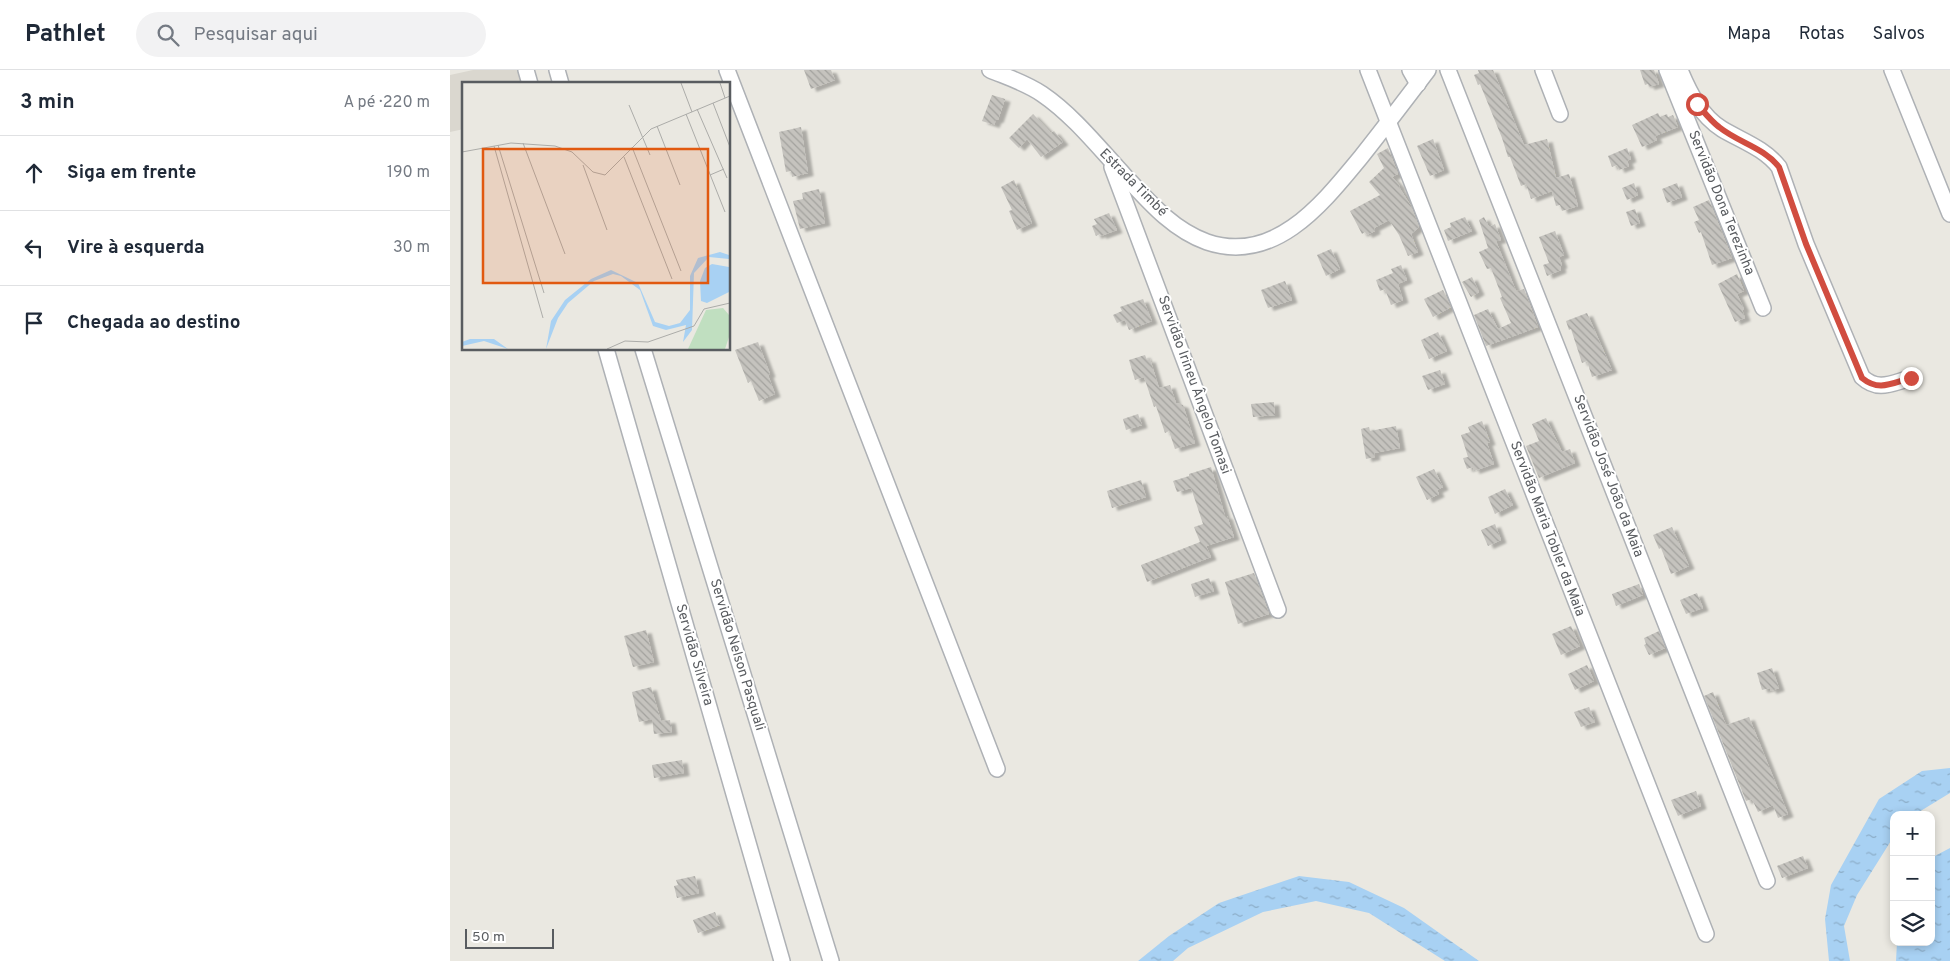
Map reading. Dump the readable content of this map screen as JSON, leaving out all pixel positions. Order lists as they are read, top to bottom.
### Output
{
  "streets": {
    "street": [
      "Estrada Timbé",
      "Servidão Dona Terezinha",
      "Servidão Irineu Ângelo Tomasi",
      "Servidão José João da Maia",
      "Servidão Maria Tobler da Maia",
      "Servidão Silveira",
      "Servidão Nelson Pasquali"
    ]
  },
  "crossings": [
    ["Estrada Timbé", "Servidão Irineu Ângelo Tomasi"],
    ["Estrada Timbé", "Servidão Maria Tobler da Maia"]
  ],
  "scale_bar": "50 m",
  "page": {
    "header": "Pathlet",
    "search": "Pesquisar aqui",
    "nav": ["Mapa", "Rotas", "Salvos"],
    "heading": ["3 min", "A pé · 220 m"],
    "list": [
      ["Siga em frente", "190 m"],
      ["Vire à esquerda", "30 m"],
      "Chegada ao destino"
    ],
    "map_buttons": ["+", "−"],
    "scale": "50 m"
  }
}
